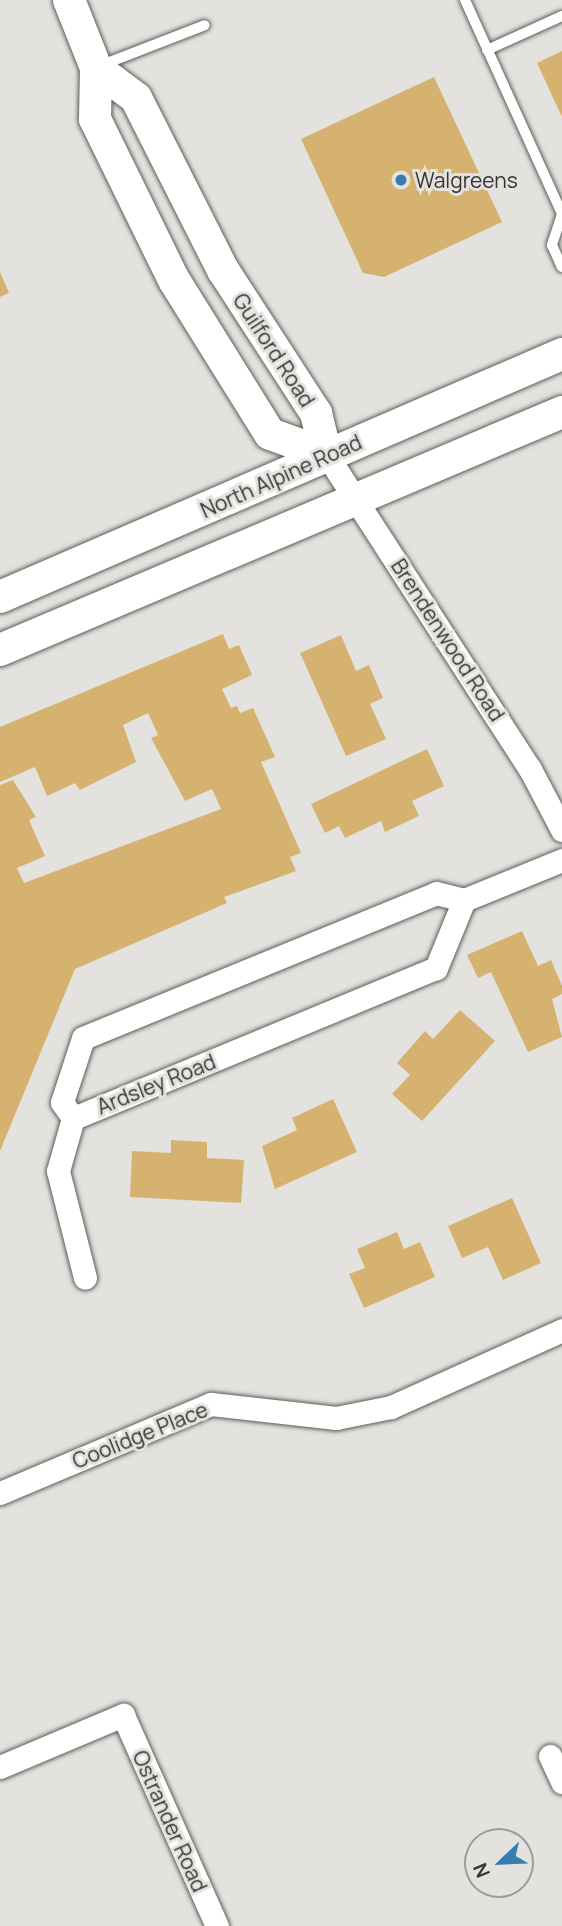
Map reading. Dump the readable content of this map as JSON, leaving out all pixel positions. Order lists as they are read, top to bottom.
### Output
{
  "streets": {
    "main road": ["Guilford Road", "North Alpine Road"],
    "street": [
      "Brendenwood Road",
      "Ardsley Road",
      "Coolidge Place",
      "Ostrander Road"
    ]
  },
  "crossings": [
    ["Guilford Road", "North Alpine Road"],
    ["Guilford Road", "Brendenwood Road"],
    ["North Alpine Road", "Brendenwood Road"]
  ],
  "places": ["Walgreens"],
  "north": "bottom left"
}
